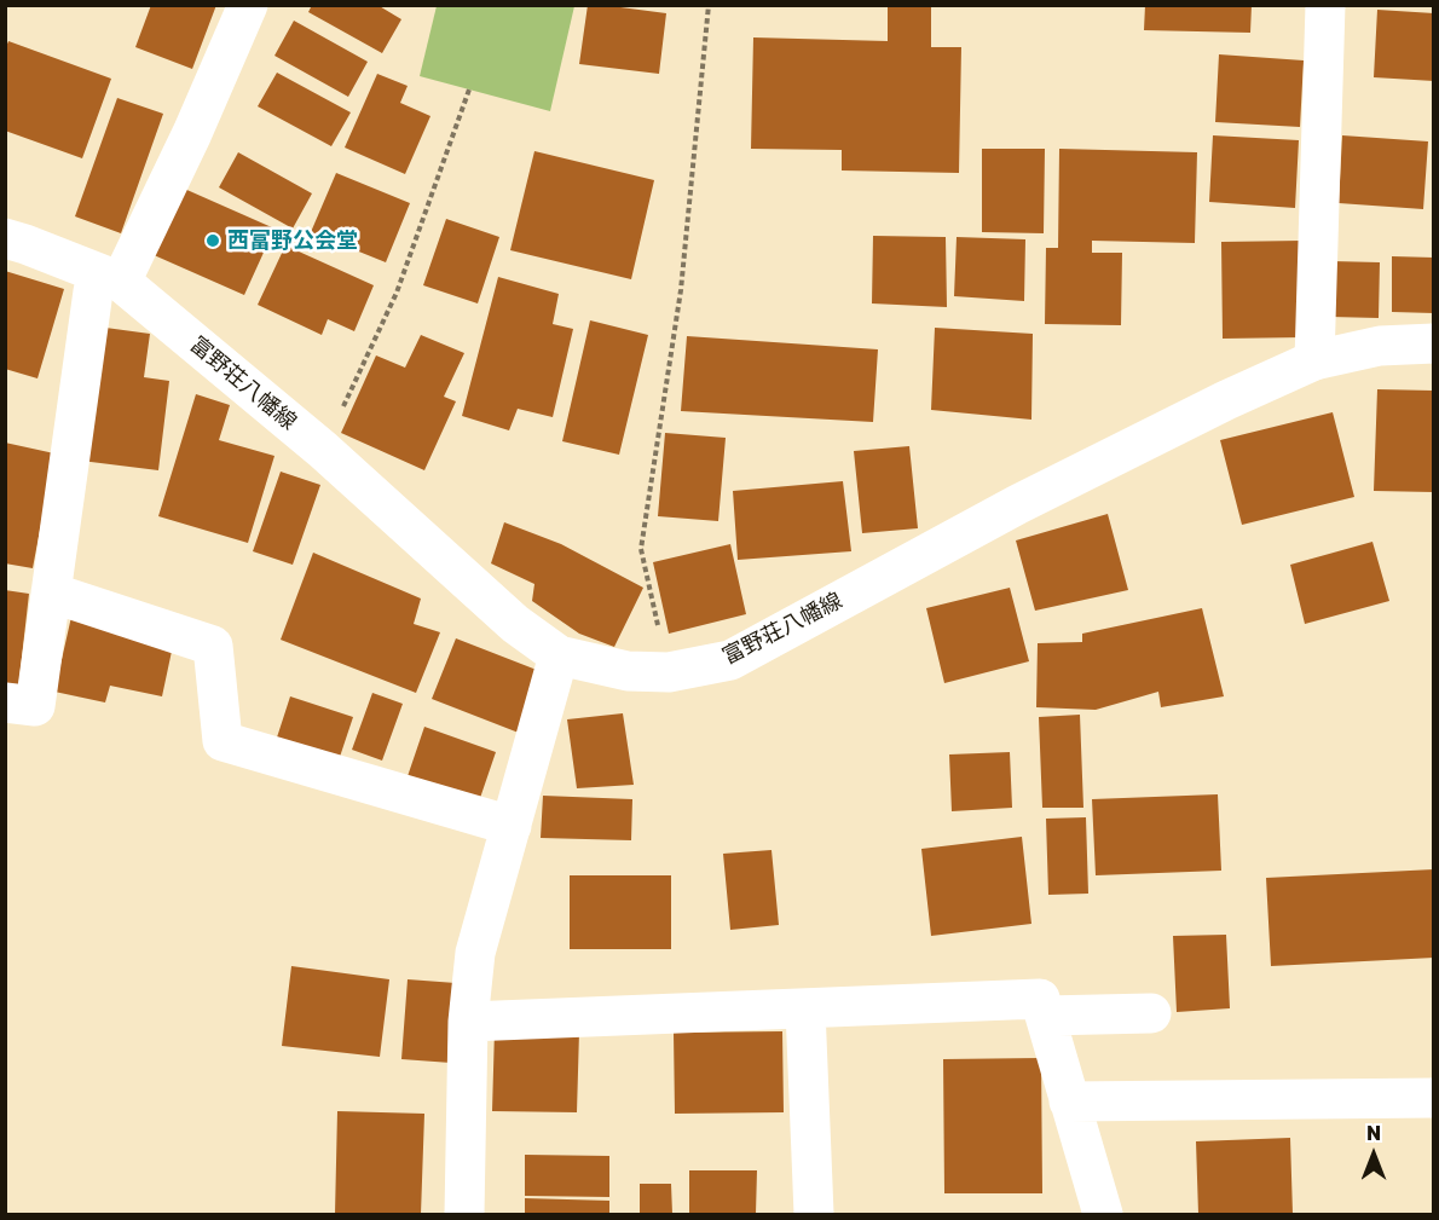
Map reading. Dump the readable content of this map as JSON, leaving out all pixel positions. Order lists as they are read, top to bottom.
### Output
{
  "streets": {
    "street": ["富野荘八幡線"]
  },
  "places": ["西富野公会堂"],
  "north": "top"
}
